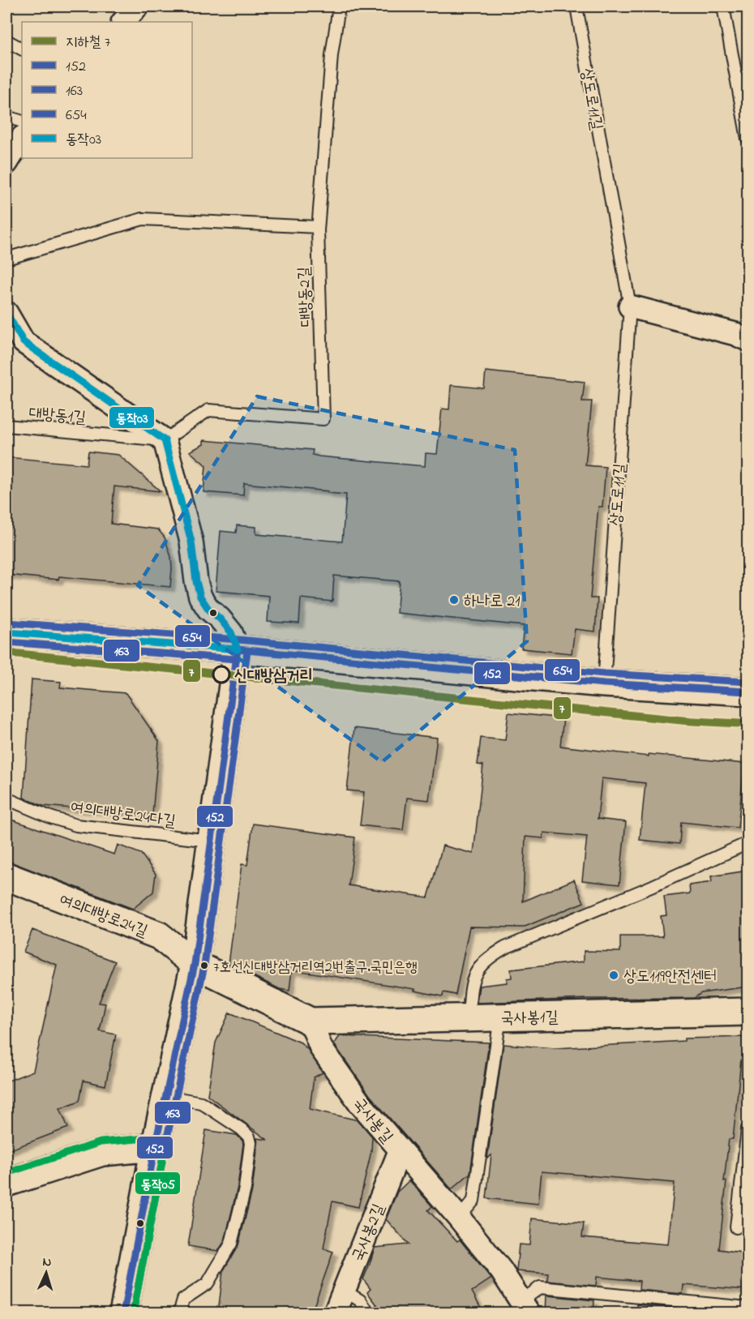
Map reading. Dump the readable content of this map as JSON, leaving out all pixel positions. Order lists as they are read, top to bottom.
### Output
{
  "streets": {
    "main road": ["여의대방로24길", "국사봉1길"],
    "street": ["국사봉길", "국사봉2길"],
    "lane": [
      "상도로11길",
      "대방동2길",
      "대방동1길",
      "여의대방로24다길"
    ]
  },
  "crossings": [
    ["대방동2길", "대방동1길"],
    ["국사봉1길", "국사봉길"],
    ["국사봉길", "국사봉2길"]
  ],
  "places": [
    "하나로 21",
    "신대방삼거리",
    "7호선신대방삼거리역2번출구.국민은행",
    "상도119안전센터"
  ],
  "lines": [
    "transit line 동작03",
    "transit line 654",
    "transit line 163",
    "transit line 152",
    "metro line 7",
    "transit line 동작05"
  ],
  "legend": [
    "지하철 7",
    "152",
    "163",
    "654",
    "동작03"
  ],
  "north": "top"
}
